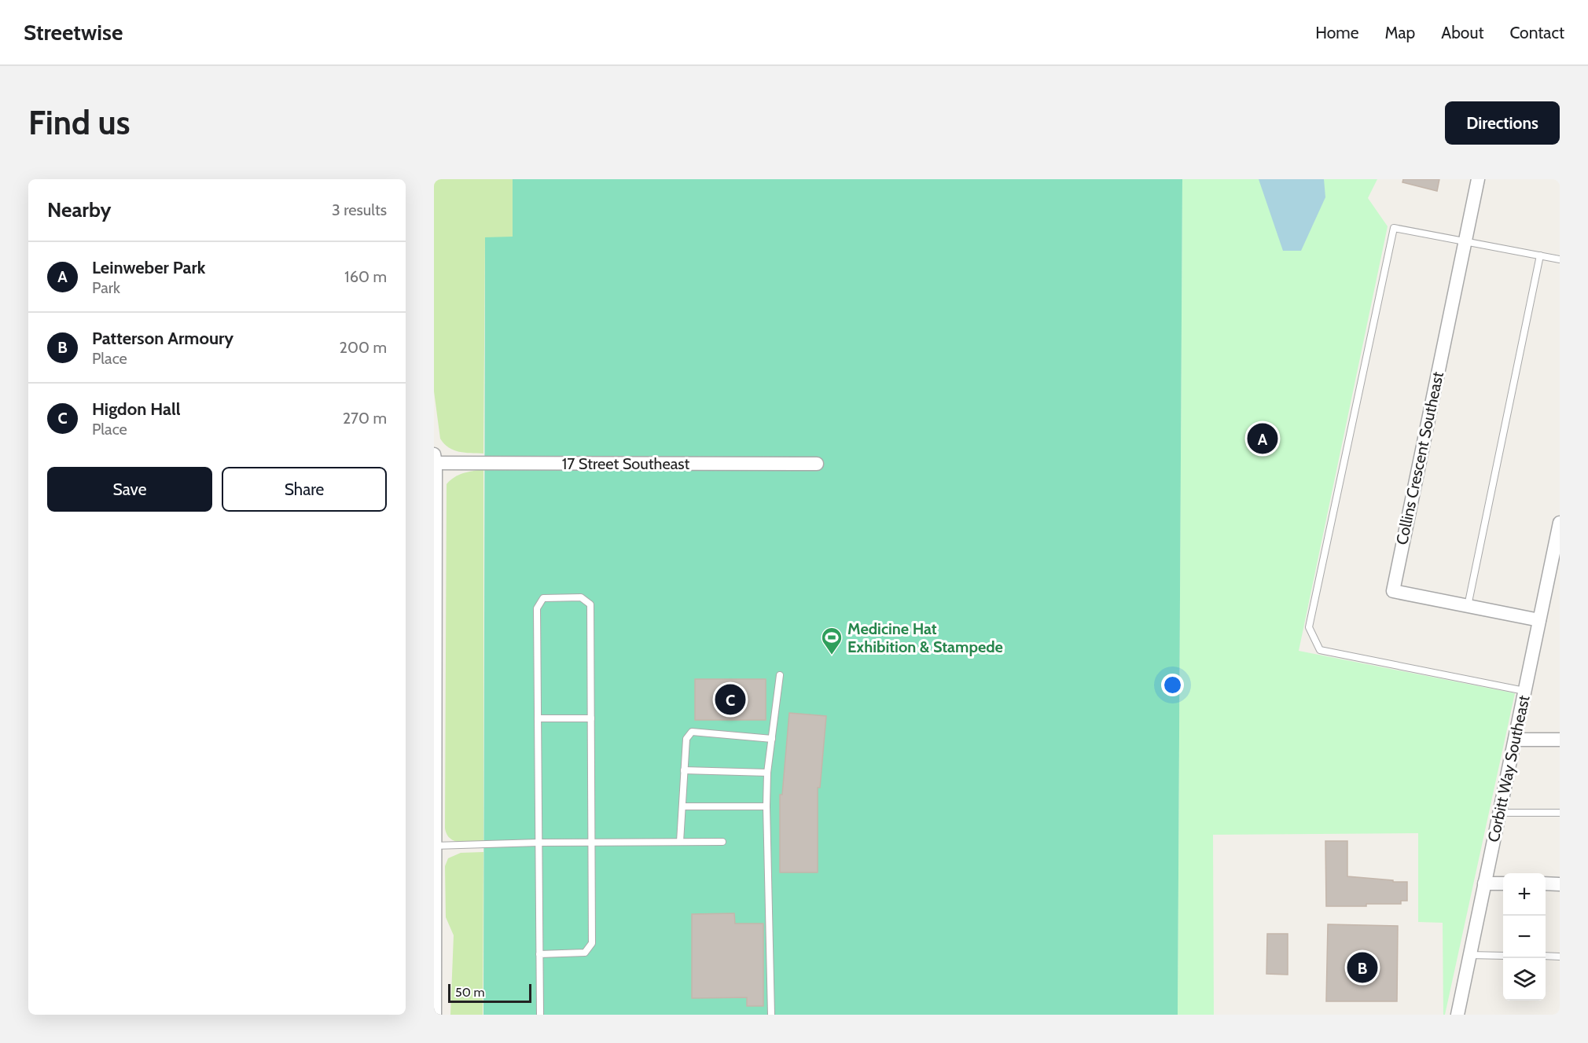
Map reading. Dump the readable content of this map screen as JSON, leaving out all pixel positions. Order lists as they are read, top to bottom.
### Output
{
  "streets": {
    "street": ["Collins Crescent Southeast", "17 Street Southeast", "Corbitt Way Southeast"]
  },
  "crossings": [
    ["Collins Crescent Southeast", "Corbitt Way Southeast"]
  ],
  "places": {
    "sports": ["Medicine Hat Exhibition & Stampede"]
  },
  "scale_bar": "50 m",
  "page": {
    "header": "Streetwise",
    "nav": [
      "Home",
      "Map",
      "About",
      "Contact"
    ],
    "buttons": [
      "Directions",
      ["Save", "Share"]
    ],
    "title": "Find us",
    "heading": ["Nearby", "3 results"],
    "list": [
      {
        "mark": "A",
        "name": "Leinweber Park",
        "note": "Park",
        "value": "160 m"
      },
      {
        "mark": "B",
        "name": "Patterson Armoury",
        "note": "Place",
        "value": "200 m"
      },
      {
        "mark": "C",
        "name": "Higdon Hall",
        "note": "Place",
        "value": "270 m"
      }
    ],
    "pins": ["A", "C", "B"],
    "map_buttons": ["+", "−"],
    "scale": "50 m"
  }
}
